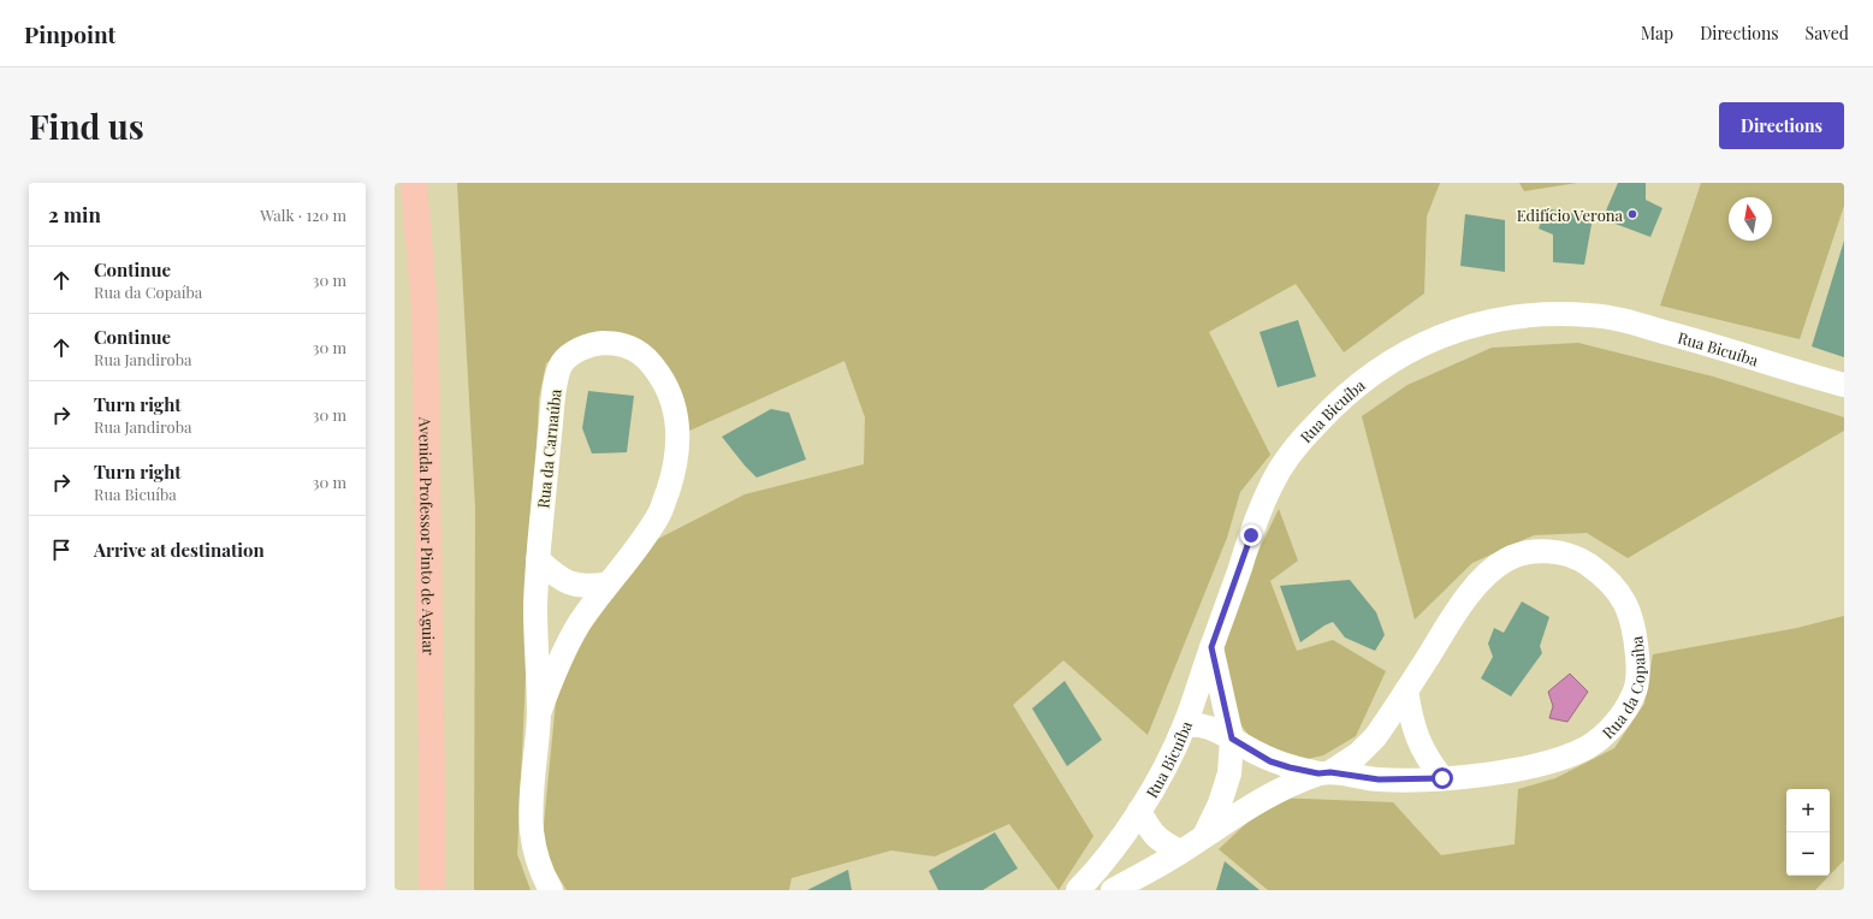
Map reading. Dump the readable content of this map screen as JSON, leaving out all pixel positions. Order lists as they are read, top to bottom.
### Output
{
  "streets": {
    "main road": ["Avenida Professor Pinto de Aguiar"],
    "street": ["Rua Bicuíba", "Rua da Carnaúba", "Rua da Copaíba"]
  },
  "places": ["Edifício Verona"],
  "north": "top",
  "page": {
    "header": "Pinpoint",
    "nav": ["Map", "Directions", "Saved"],
    "buttons": "Directions",
    "title": "Find us",
    "heading": ["2 min", "Walk · 120 m"],
    "list": [
      ["Continue", "Rua da Copaíba", "30 m"],
      ["Continue", "Rua Jandiroba", "30 m"],
      ["Turn right", "Rua Jandiroba", "30 m"],
      ["Turn right", "Rua Bicuíba", "30 m"],
      "Arrive at destination"
    ],
    "map_buttons": ["+", "−"]
  }
}
